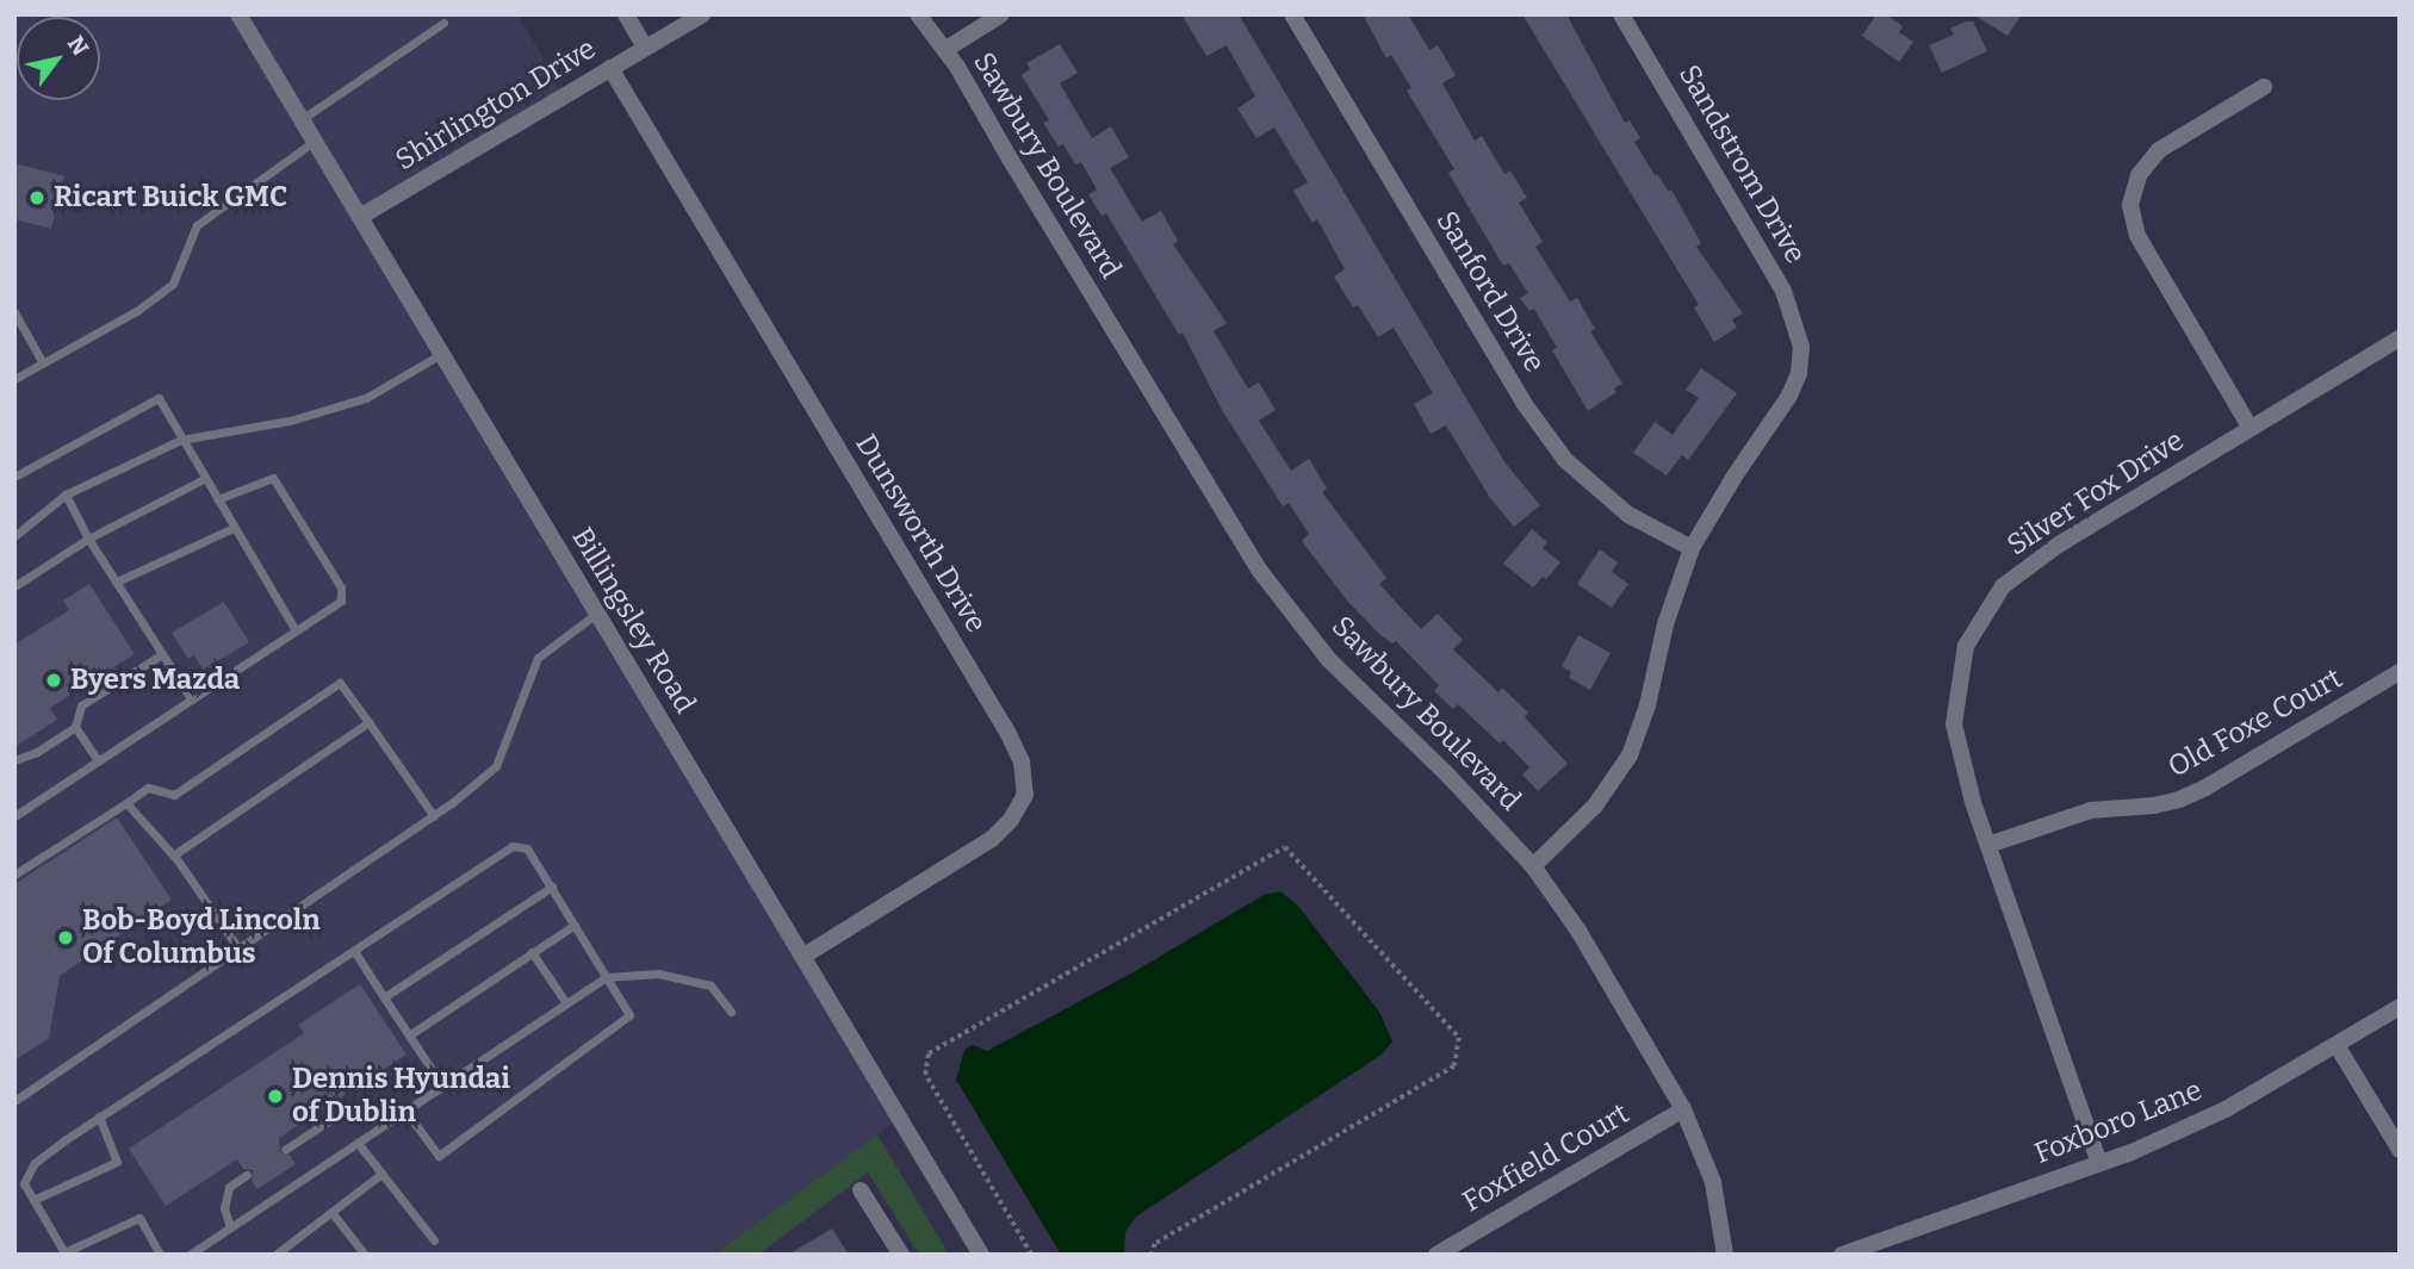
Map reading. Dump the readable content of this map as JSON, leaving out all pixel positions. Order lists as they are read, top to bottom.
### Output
{
  "streets": {
    "street": [
      "Shirlington Drive",
      "Sandstrom Drive",
      "Sawbury Boulevard",
      "Sanford Drive",
      "Silver Fox Drive",
      "Dunsworth Drive",
      "Billingsley Road",
      "Old Foxe Court",
      "Foxboro Lane",
      "Foxfield Court"
    ]
  },
  "crossings": [
    ["Shirlington Drive", "Dunsworth Drive"],
    ["Shirlington Drive", "Billingsley Road"],
    ["Sandstrom Drive", "Sanford Drive"],
    ["Sawbury Boulevard", "Foxfield Court"],
    ["Silver Fox Drive", "Old Foxe Court"],
    ["Silver Fox Drive", "Foxboro Lane"],
    ["Dunsworth Drive", "Billingsley Road"]
  ],
  "places": [
    "Ricart Buick GMC",
    "Byers Mazda",
    "Bob-Boyd Lincoln Of Columbus",
    "Dennis Hyundai of Dublin"
  ],
  "north": "top right"
}
